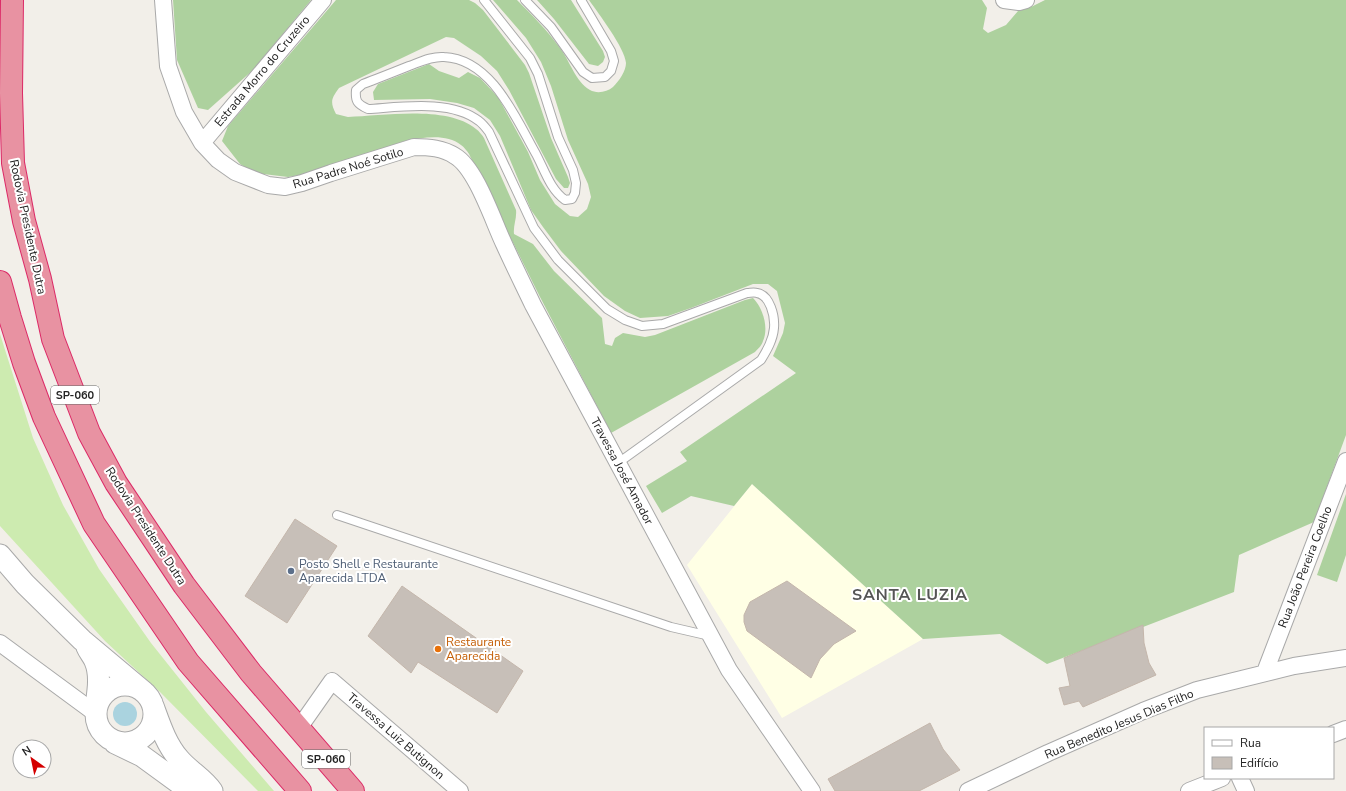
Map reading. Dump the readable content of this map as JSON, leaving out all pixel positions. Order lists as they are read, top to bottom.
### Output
{
  "streets": {
    "highway": ["Rodovia Presidente Dutra", "SP-060"],
    "street": [
      "Estrada Morro do Cruzeiro",
      "Rua Padre Noé Sotilo",
      "Travessa José Amador",
      "Rua João Pereira Coelho",
      "Rua Benedito Jesus Dias Filho",
      "Travessa Luiz Butignon"
    ]
  },
  "crossings": [
    ["Estrada Morro do Cruzeiro", "Rua Padre Noé Sotilo"],
    ["Rua Padre Noé Sotilo", "Travessa José Amador"],
    ["Rodovia Presidente Dutra", "Travessa Luiz Butignon"],
    ["Rua João Pereira Coelho", "Rua Benedito Jesus Dias Filho"]
  ],
  "districts": ["SANTA LUZIA"],
  "places": ["Posto Shell e Restaurante Aparecida LTDA", "Restaurante Aparecida"],
  "legend": ["Rua", "Edifício"],
  "north": "top left"
}
